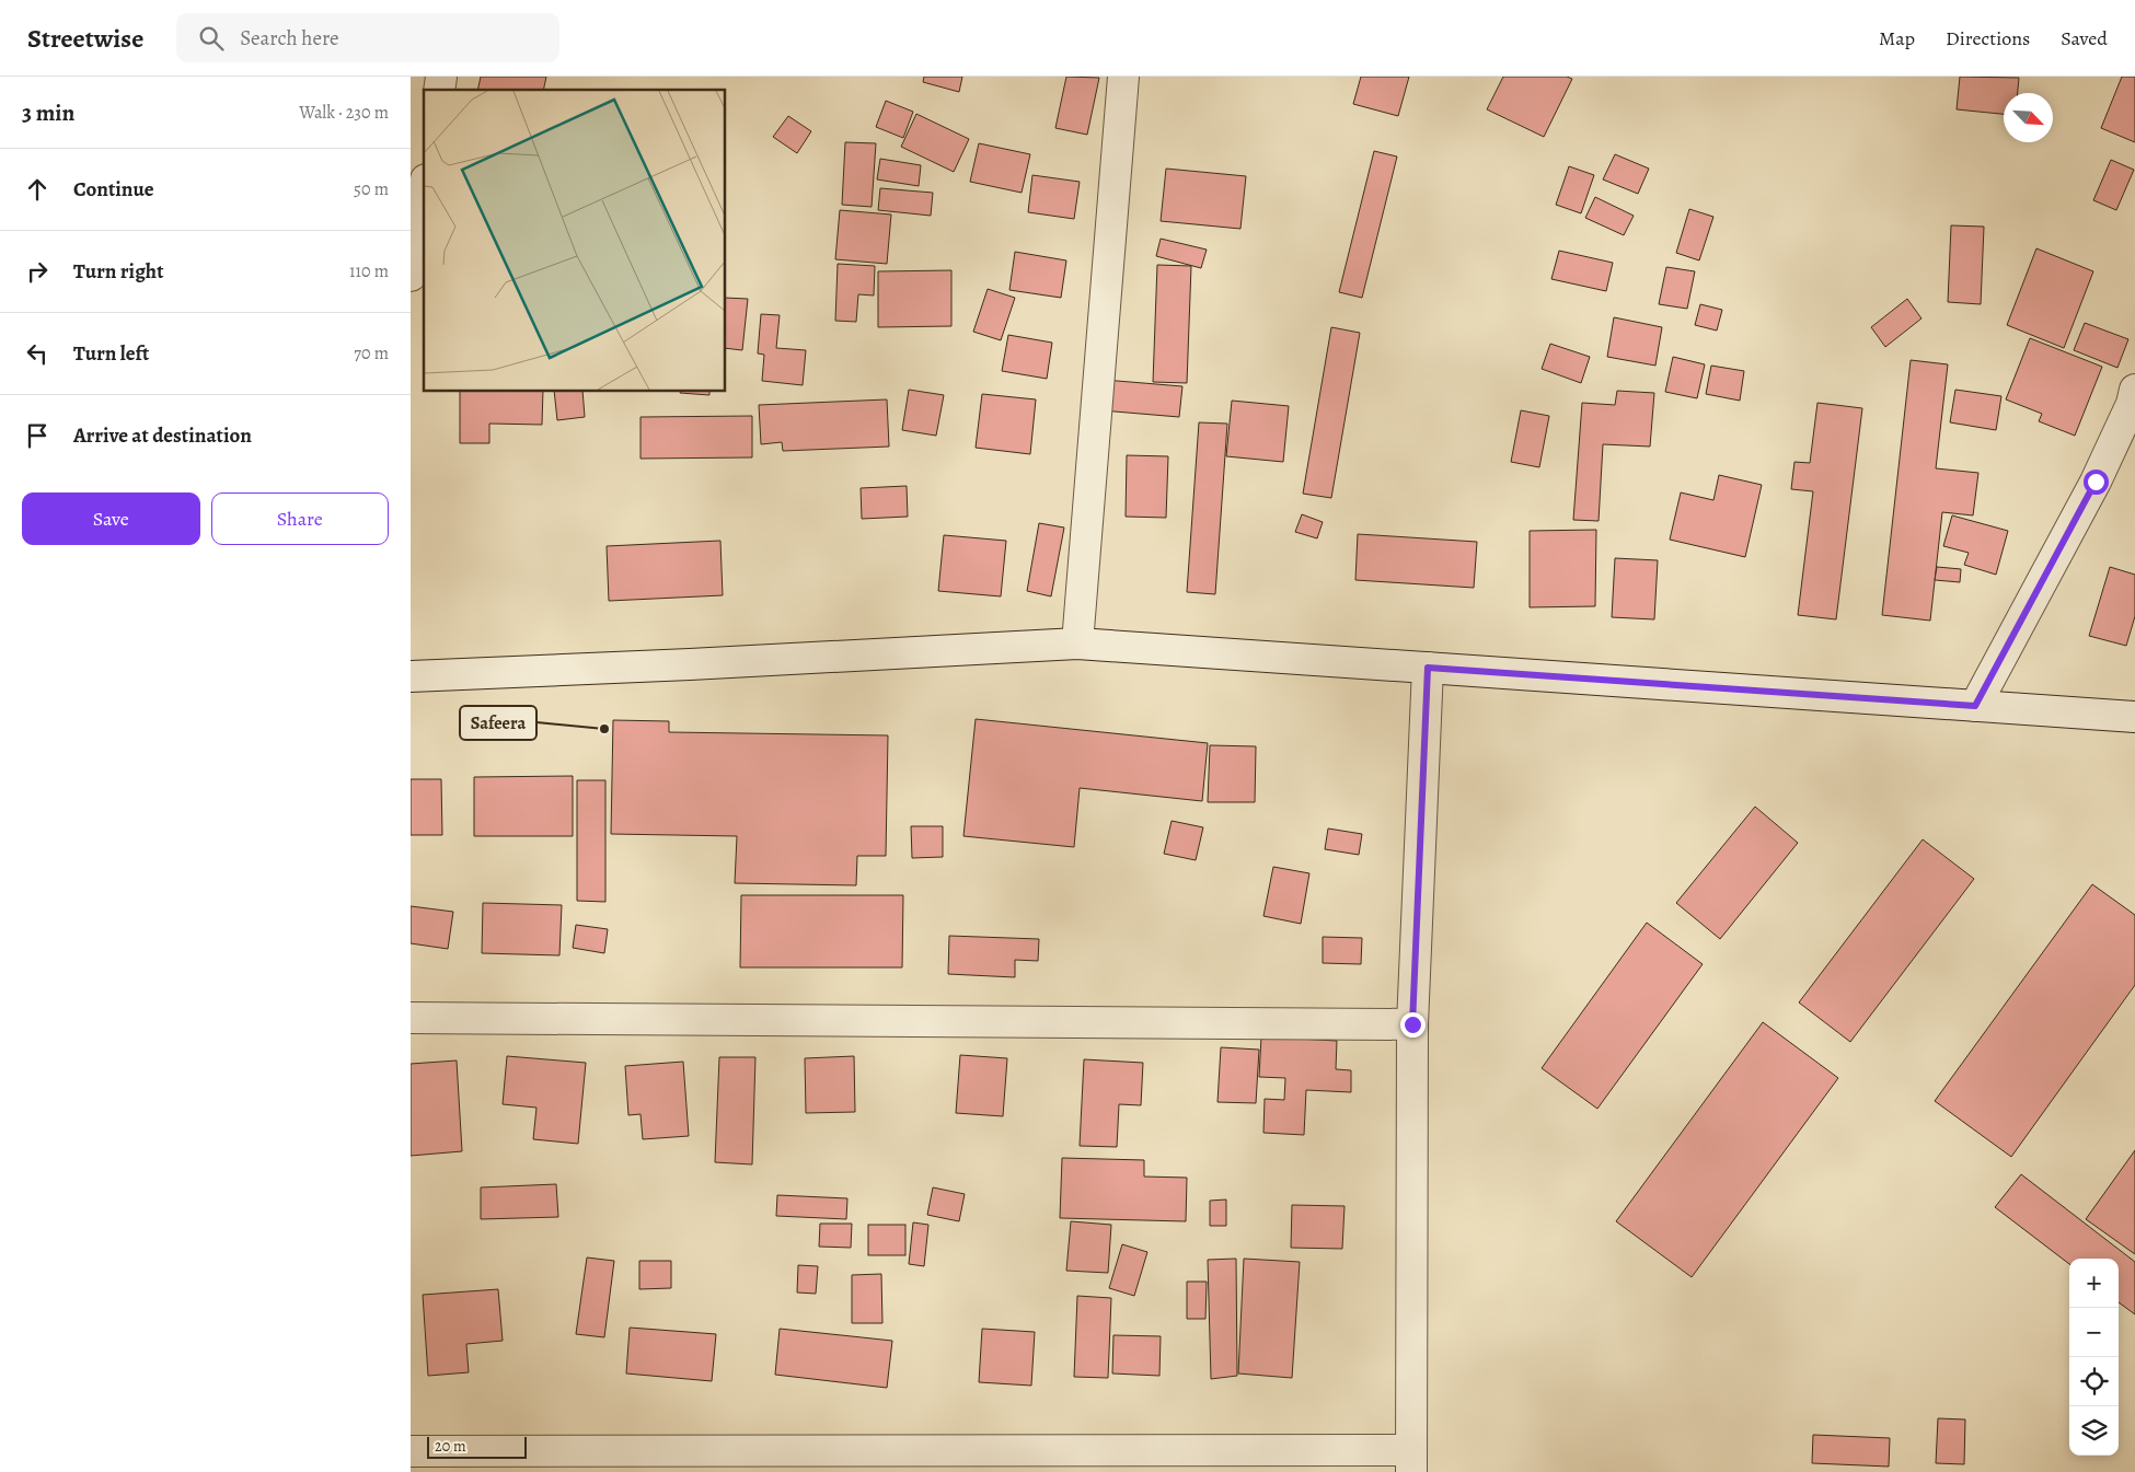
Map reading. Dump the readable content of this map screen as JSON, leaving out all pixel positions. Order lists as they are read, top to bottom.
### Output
{
  "places": ["Safeera"],
  "scale_bar": "20 m",
  "north": "bottom right",
  "page": {
    "header": "Streetwise",
    "search": "Search here",
    "nav": ["Map", "Directions", "Saved"],
    "heading": ["3 min", "Walk · 230 m"],
    "list": [
      ["Continue", "50 m"],
      ["Turn right", "110 m"],
      ["Turn left", "70 m"],
      "Arrive at destination"
    ],
    "buttons": ["Save", "Share"],
    "map_buttons": ["+", "−"],
    "scale": "20 m"
  }
}
